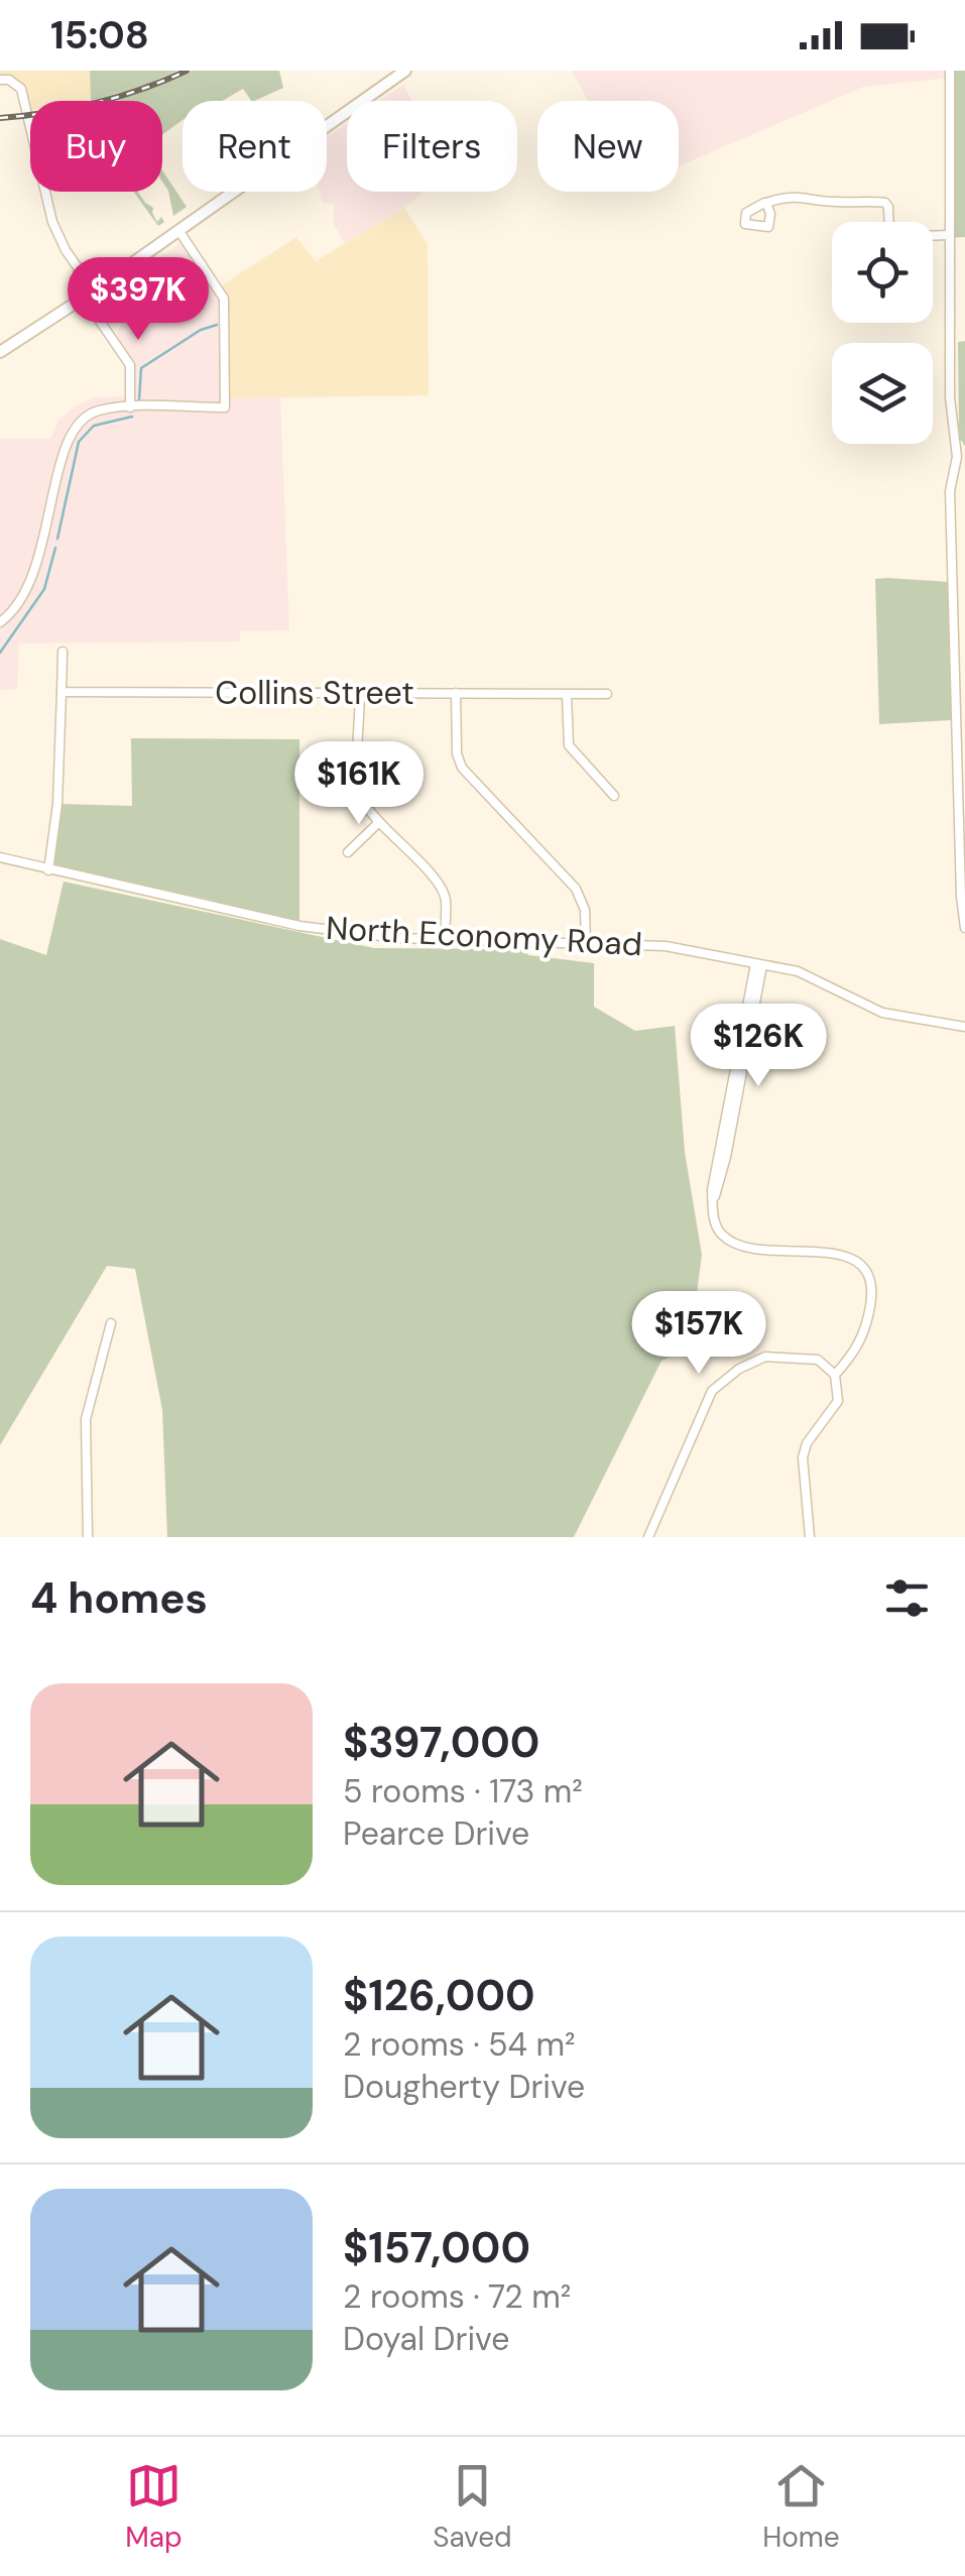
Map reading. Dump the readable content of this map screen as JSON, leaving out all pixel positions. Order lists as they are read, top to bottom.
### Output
{
  "streets": {
    "street": ["Collins Street", "North Economy Road"]
  },
  "page": {
    "status": "15:08",
    "chip": [
      "Buy",
      "Rent",
      "Filters",
      "New"
    ],
    "price": [
      "$397K",
      "$161K",
      "$126K",
      "$157K"
    ],
    "heading": "4 homes",
    "list": [
      {
        "name": "$397,000",
        "note": "5 rooms · 173 m² · Pearce Drive"
      },
      {
        "name": "$126,000",
        "note": "2 rooms · 54 m² · Dougherty Drive"
      },
      {
        "name": "$157,000",
        "note": "2 rooms · 72 m² · Doyal Drive"
      }
    ],
    "tabs": ["Map", "Saved", "Home"]
  }
}
